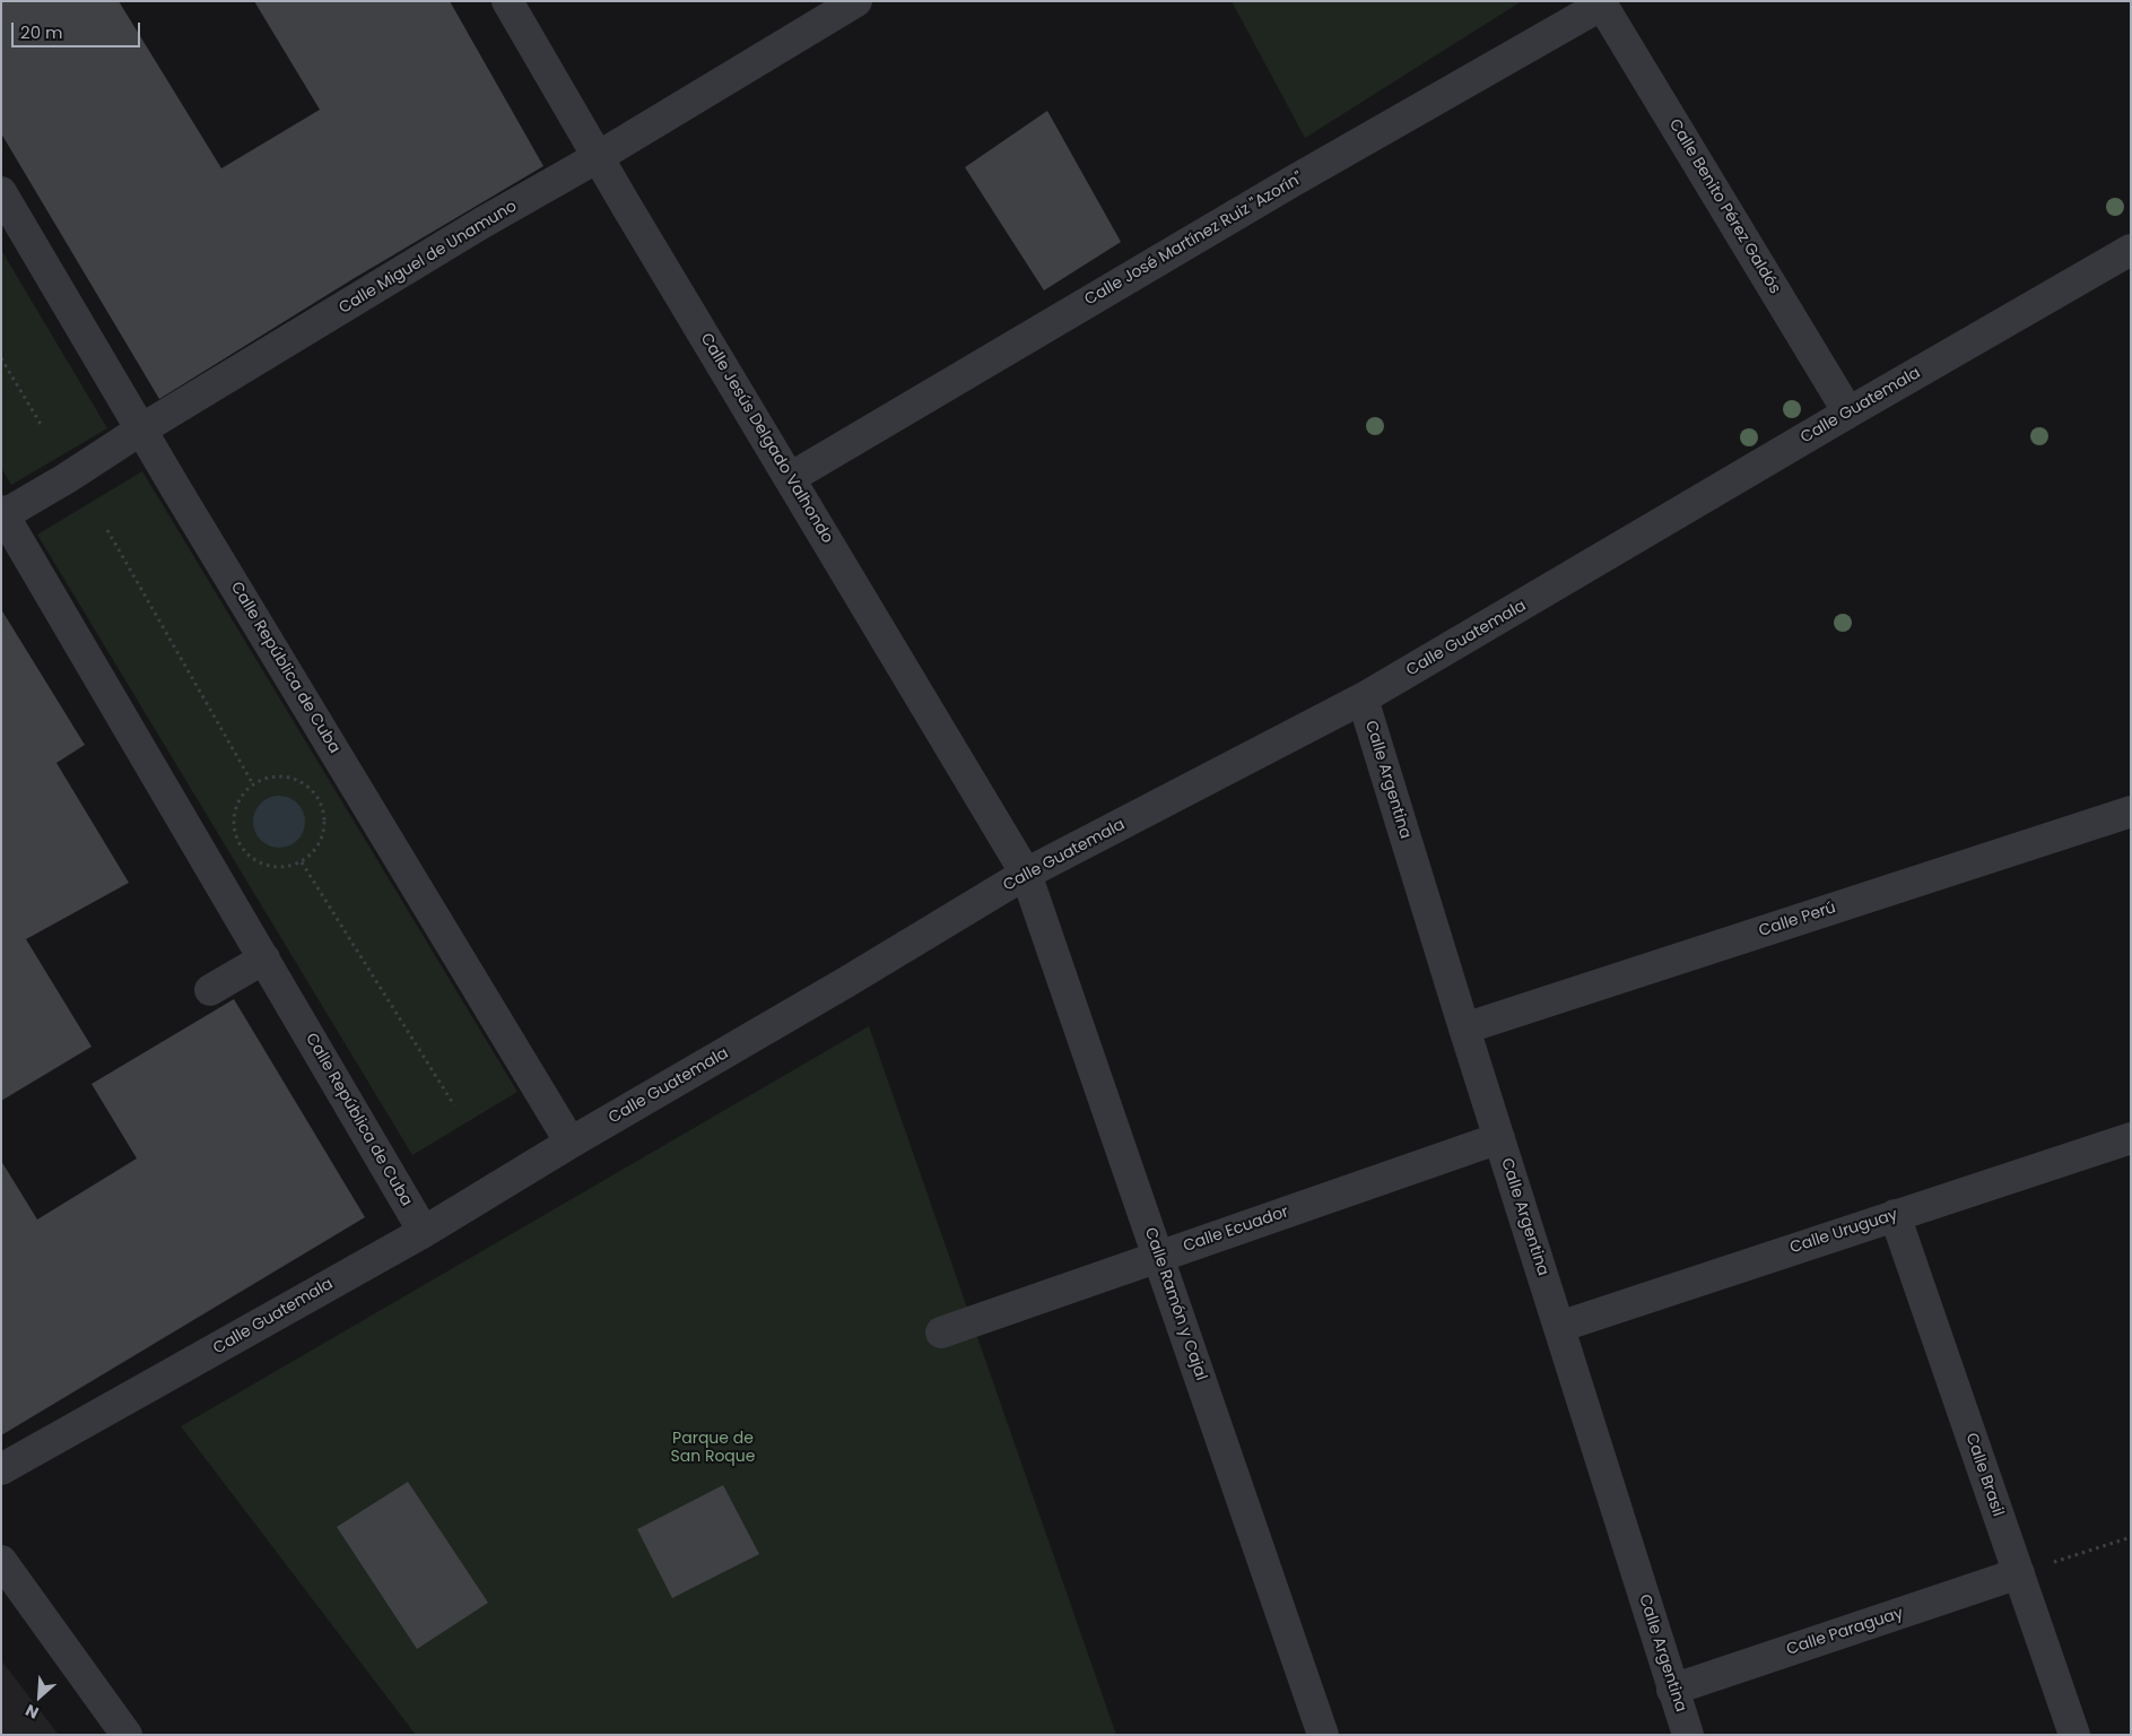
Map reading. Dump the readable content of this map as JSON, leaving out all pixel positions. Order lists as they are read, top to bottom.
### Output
{
  "streets": {
    "street": [
      "Calle Benito Pérez Galdós",
      "Calle José Martínez Ruiz \"Azorín\"",
      "Calle Miguel de Unamuno",
      "Calle Guatemala",
      "Calle Jesús Delgado Valhondo",
      "Calle República de Cuba",
      "Calle Argentina",
      "Calle Perú",
      "Calle Ecuador",
      "Calle Uruguay",
      "Calle Ramón y Cajal",
      "Calle Brasil",
      "Calle Paraguay"
    ]
  },
  "crossings": [
    ["Calle Benito Pérez Galdós", "Calle José Martínez Ruiz \"Azorín\""],
    ["Calle Benito Pérez Galdós", "Calle Guatemala"],
    ["Calle José Martínez Ruiz \"Azorín\"", "Calle Jesús Delgado Valhondo"],
    ["Calle Miguel de Unamuno", "Calle Jesús Delgado Valhondo"],
    ["Calle Miguel de Unamuno", "Calle República de Cuba"],
    ["Calle Guatemala", "Calle Jesús Delgado Valhondo"],
    ["Calle Guatemala", "Calle República de Cuba"],
    ["Calle Guatemala", "Calle Argentina"],
    ["Calle Guatemala", "Calle Ramón y Cajal"],
    ["Calle Jesús Delgado Valhondo", "Calle Ramón y Cajal"],
    ["Calle Argentina", "Calle Perú"],
    ["Calle Argentina", "Calle Ecuador"],
    ["Calle Argentina", "Calle Uruguay"],
    ["Calle Argentina", "Calle Paraguay"],
    ["Calle Ecuador", "Calle Ramón y Cajal"],
    ["Calle Uruguay", "Calle Brasil"],
    ["Calle Brasil", "Calle Paraguay"]
  ],
  "parks": ["Parque de San Roque"],
  "scale_bar": "20 m",
  "north": "bottom left"
}
